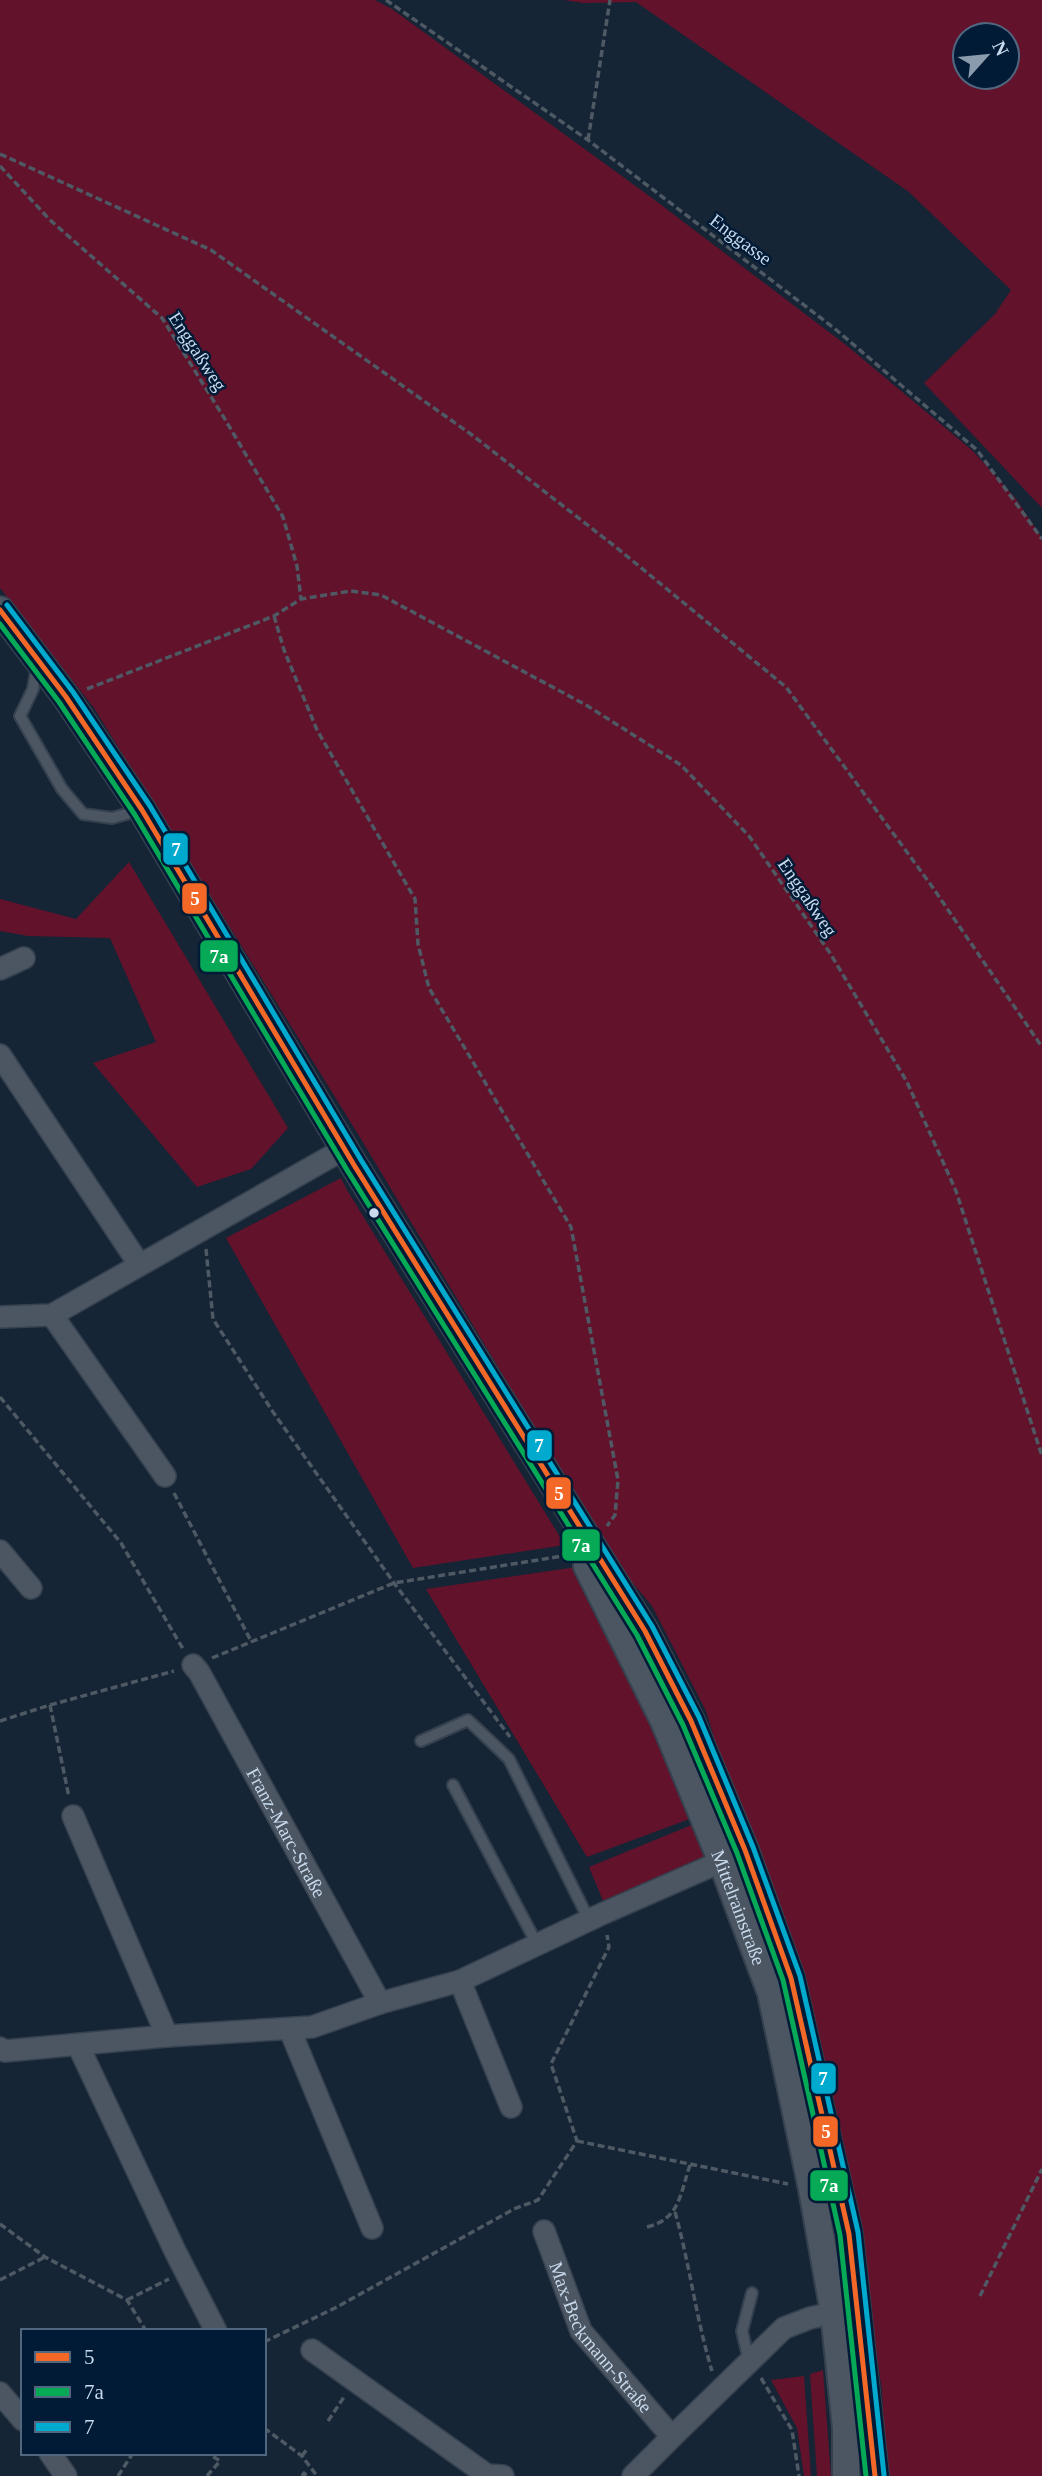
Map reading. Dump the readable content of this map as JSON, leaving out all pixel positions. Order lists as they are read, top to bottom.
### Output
{
  "streets": {
    "street": ["Franz-Marc-Straße", "Mittelrainstraße", "Max-Beckmann-Straße"],
    "path": ["Enggasse", "Enggaßweg"]
  },
  "crossings": [
    ["Enggaßweg", "Mittelrainstraße"]
  ],
  "lines": ["transit line 7", "transit line 5", "transit line 7a"],
  "legend": ["5", "7a", "7"],
  "north": "top right"
}
